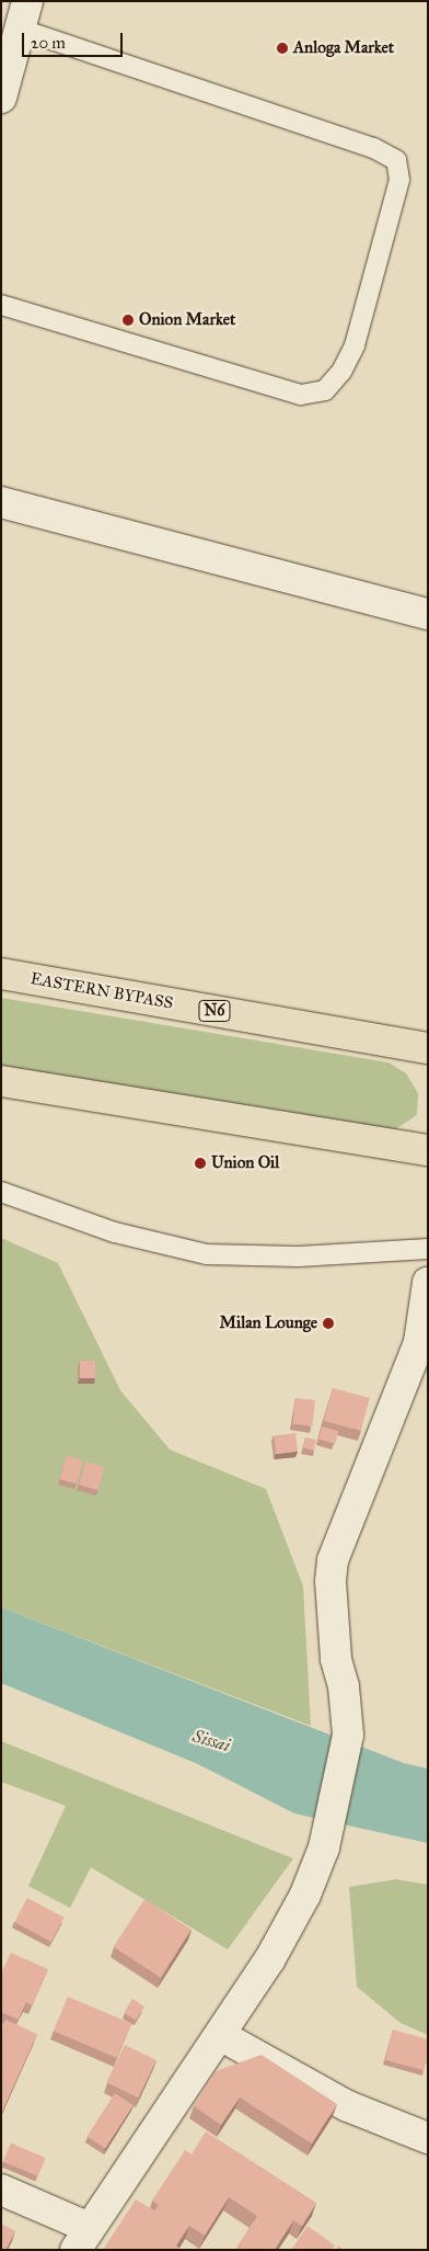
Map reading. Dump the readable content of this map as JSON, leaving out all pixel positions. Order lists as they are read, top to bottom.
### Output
{
  "streets": {
    "highway": ["EASTERN BYPASS", "N6"]
  },
  "water": ["Sissai"],
  "places": [
    "Anloga Market",
    "Onion Market",
    "Union Oil",
    "Milan Lounge"
  ],
  "scale_bar": "20 m"
}
